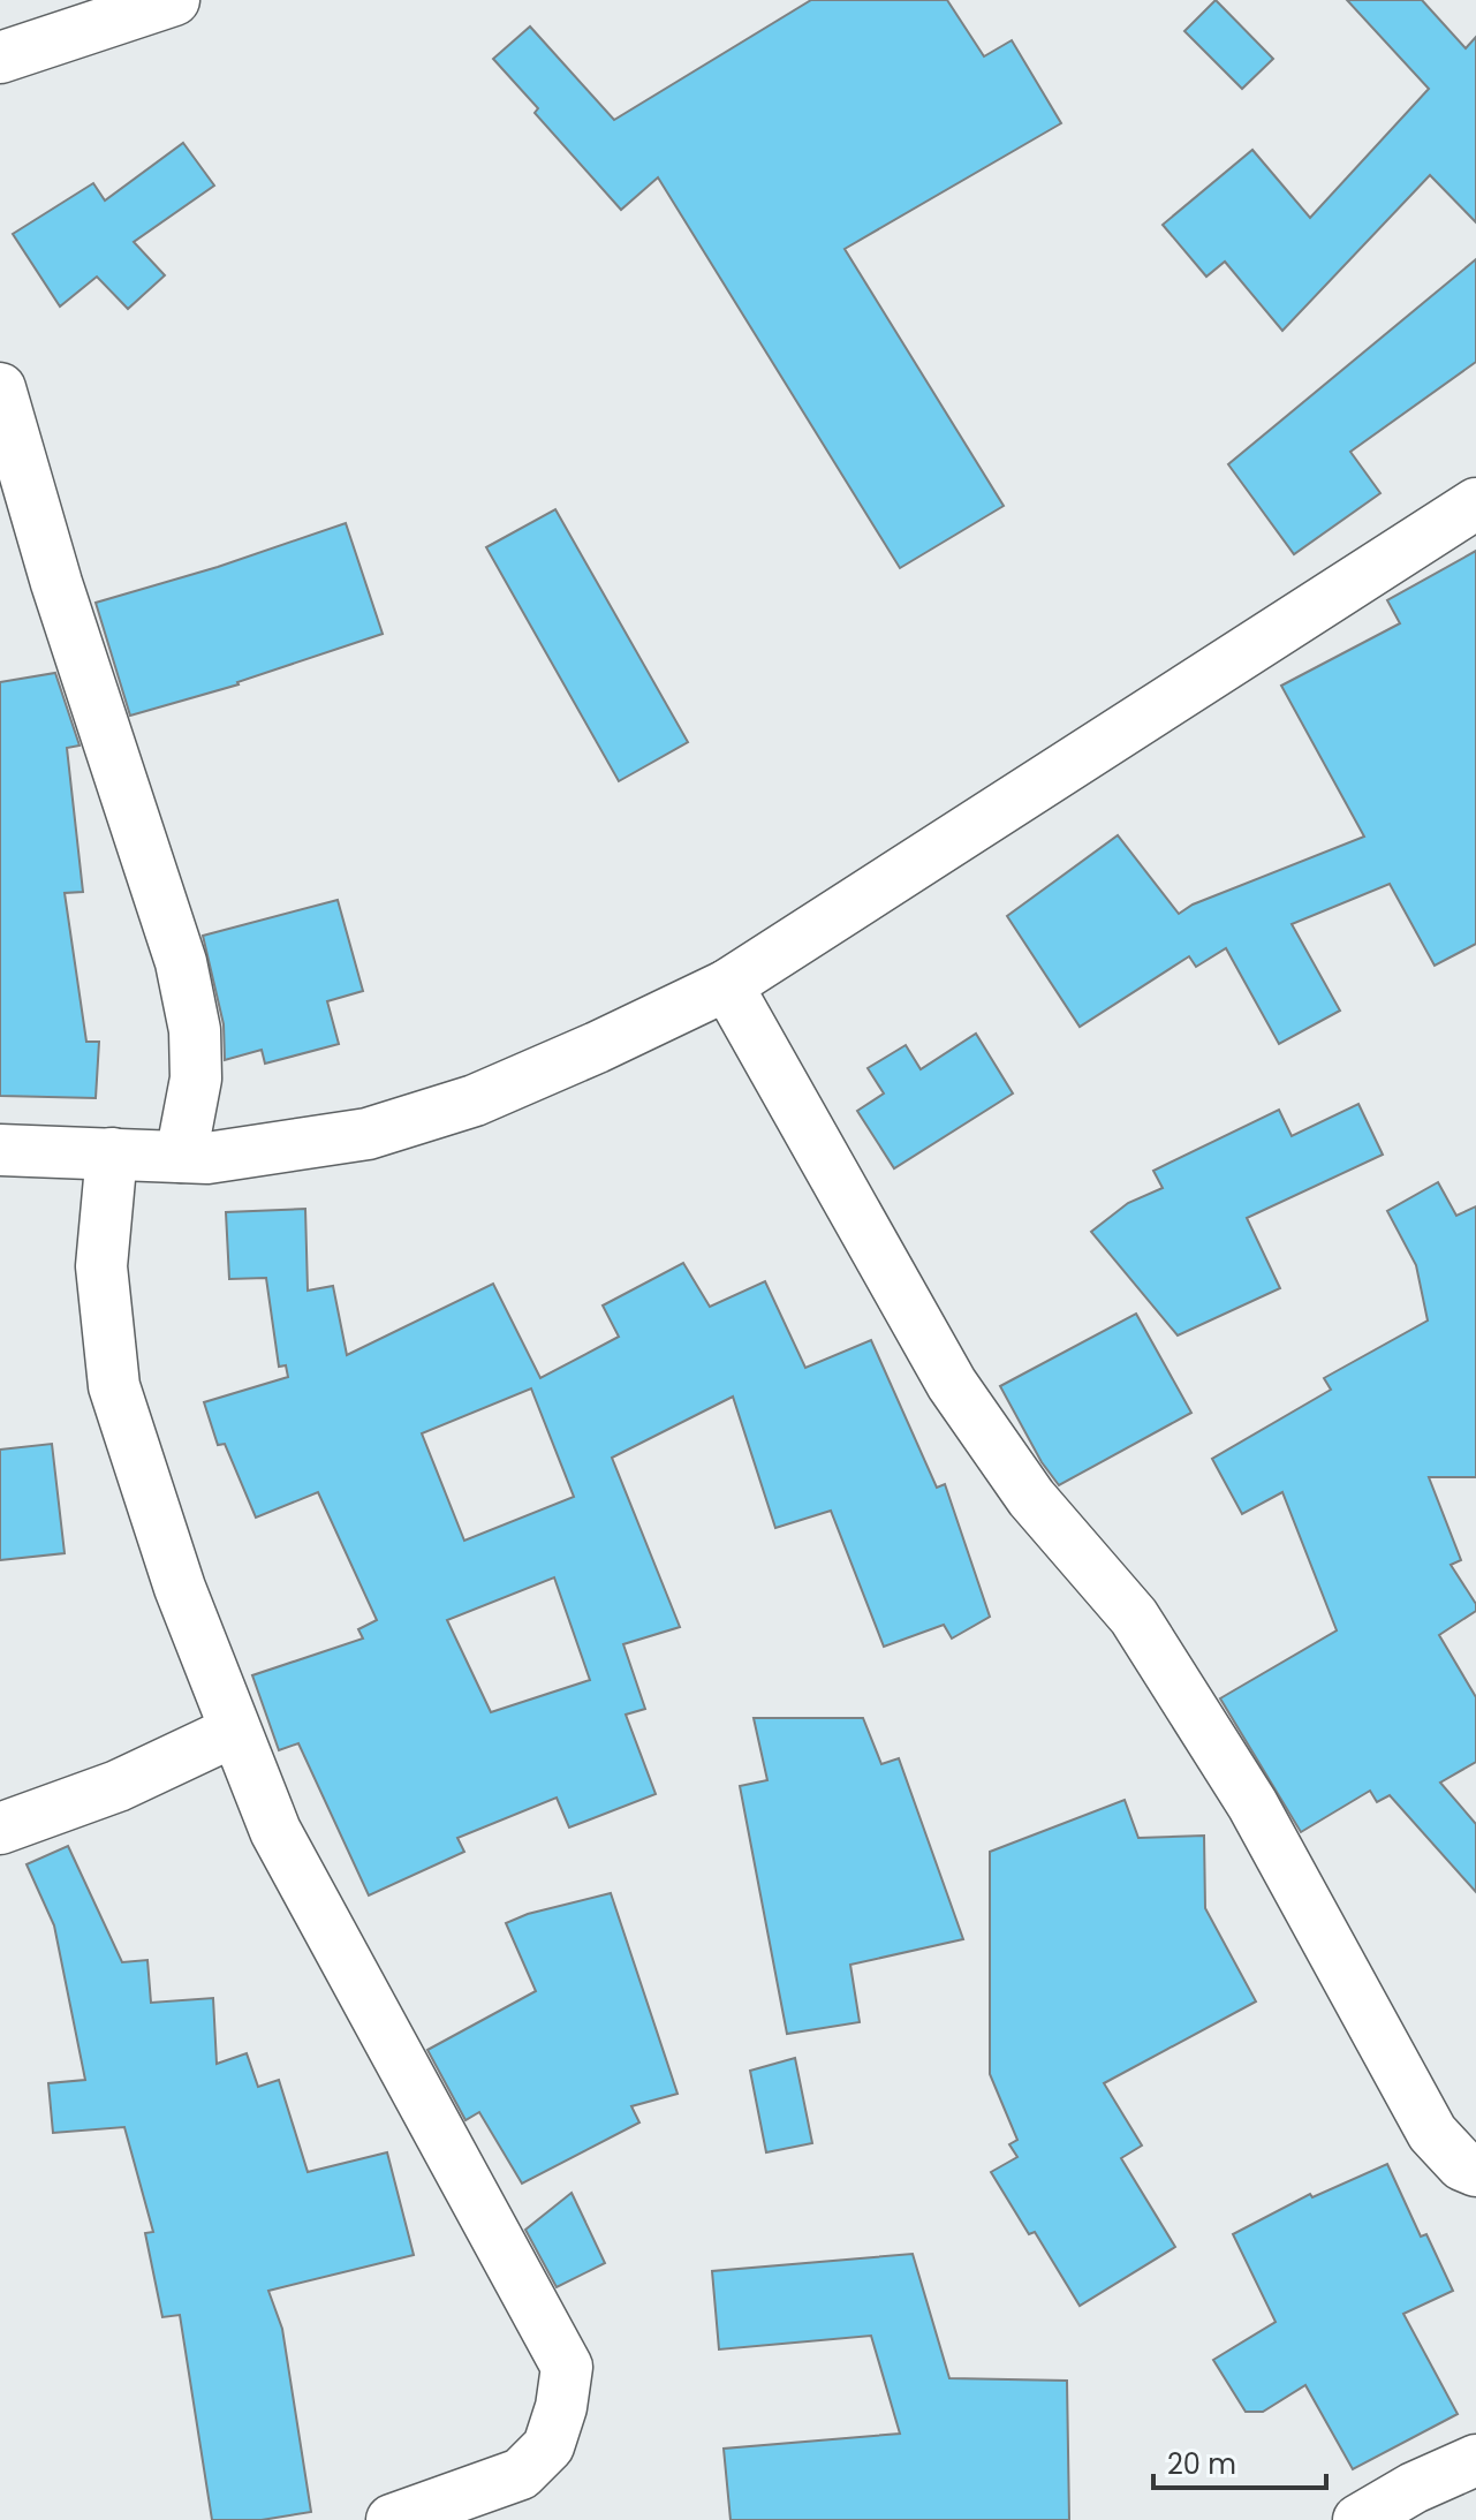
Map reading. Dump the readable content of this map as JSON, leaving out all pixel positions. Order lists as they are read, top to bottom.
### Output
{
  "scale_bar": "20 m"
}
